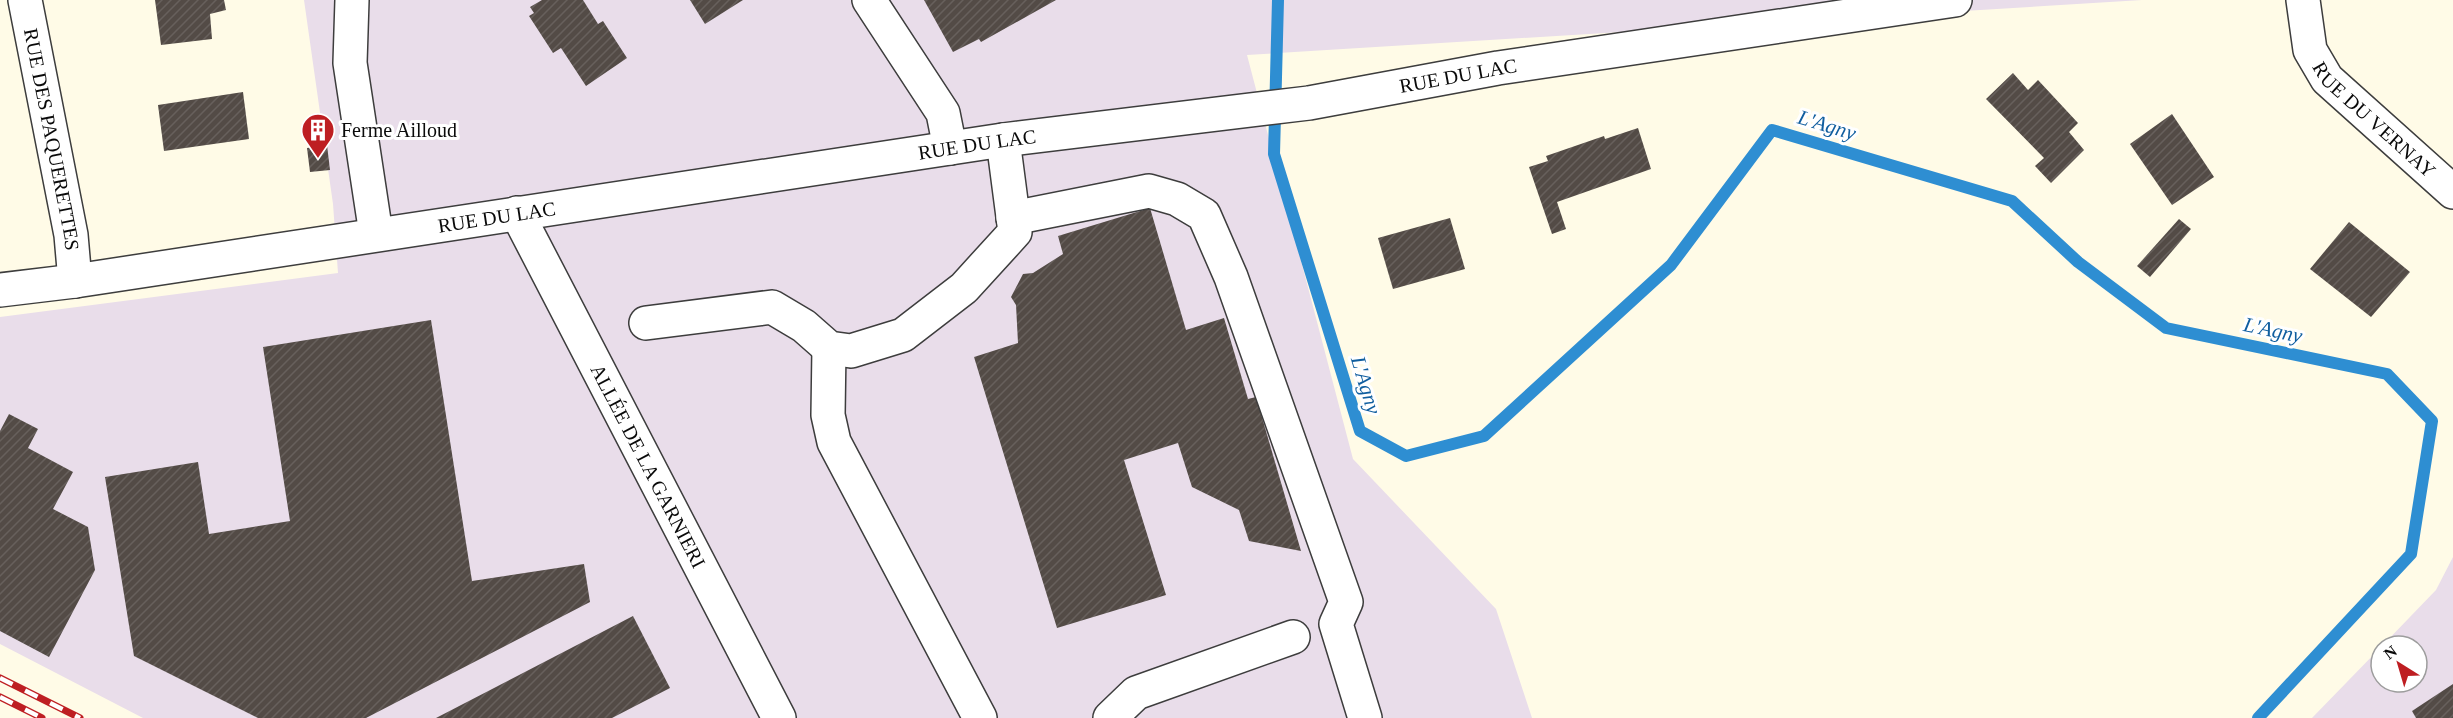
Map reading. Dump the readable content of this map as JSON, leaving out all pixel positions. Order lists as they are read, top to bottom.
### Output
{
  "streets": {
    "street": [
      "RUE DU LAC",
      "RUE DU VERNAY",
      "RUE DES PAQUERETTES",
      "ALLÉE DE LA GARNIERI"
    ]
  },
  "crossings": [
    ["RUE DU LAC", "RUE DES PAQUERETTES"],
    ["RUE DU LAC", "ALLÉE DE LA GARNIERI"]
  ],
  "water": ["L'Agny"],
  "places": {
    "building": ["Ferme Ailloud"]
  },
  "north": "top left"
}
